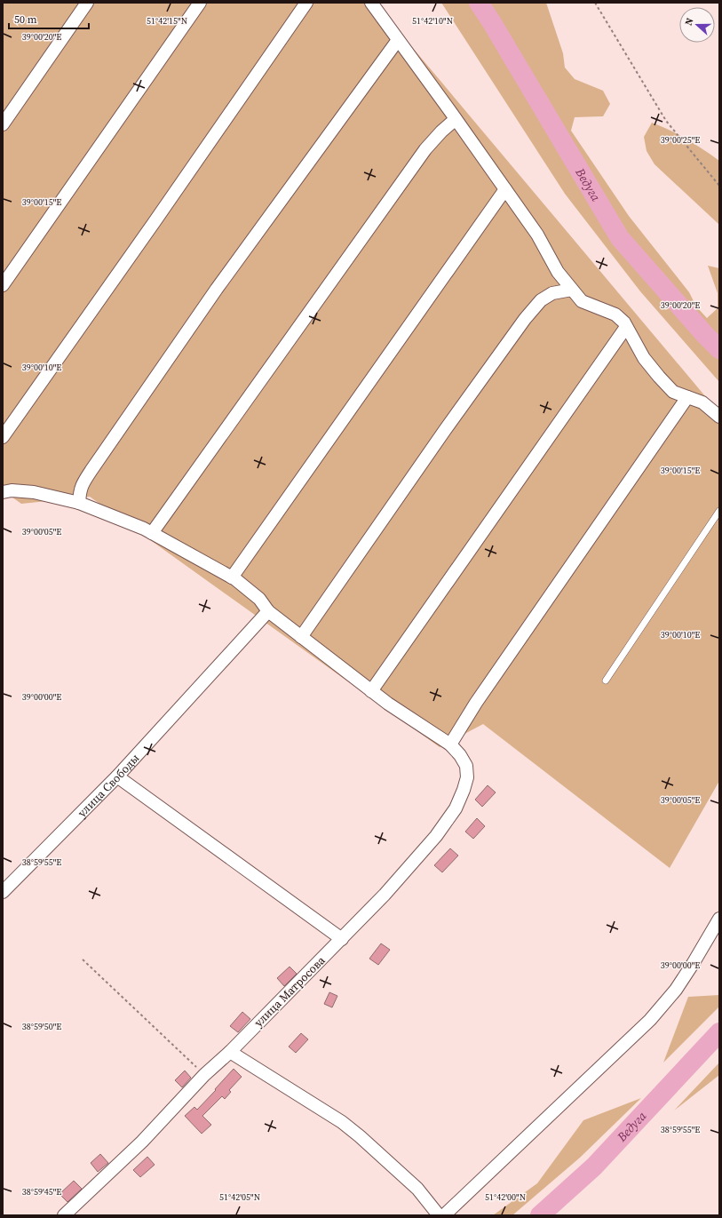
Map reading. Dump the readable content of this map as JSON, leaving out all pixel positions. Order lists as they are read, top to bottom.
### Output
{
  "streets": {
    "street": ["улица Свободы", "улица Матросова"]
  },
  "crossings": [
    ["улица Свободы", "улица Матросова"]
  ],
  "water": ["Ведуга"],
  "scale_bar": "50 m",
  "north": "left",
  "coordinates": [
    "51°42'15\"N",
    "51°42'10\"N",
    "39°00'20\"E",
    "39°00'25\"E",
    "39°00'15\"E",
    "39°00'10\"E",
    "39°00'05\"E",
    "39°00'00\"E",
    "38°59'55\"E",
    "38°59'50\"E",
    "38°59'45\"E",
    "51°42'05\"N",
    "51°42'00\"N"
  ]
}
